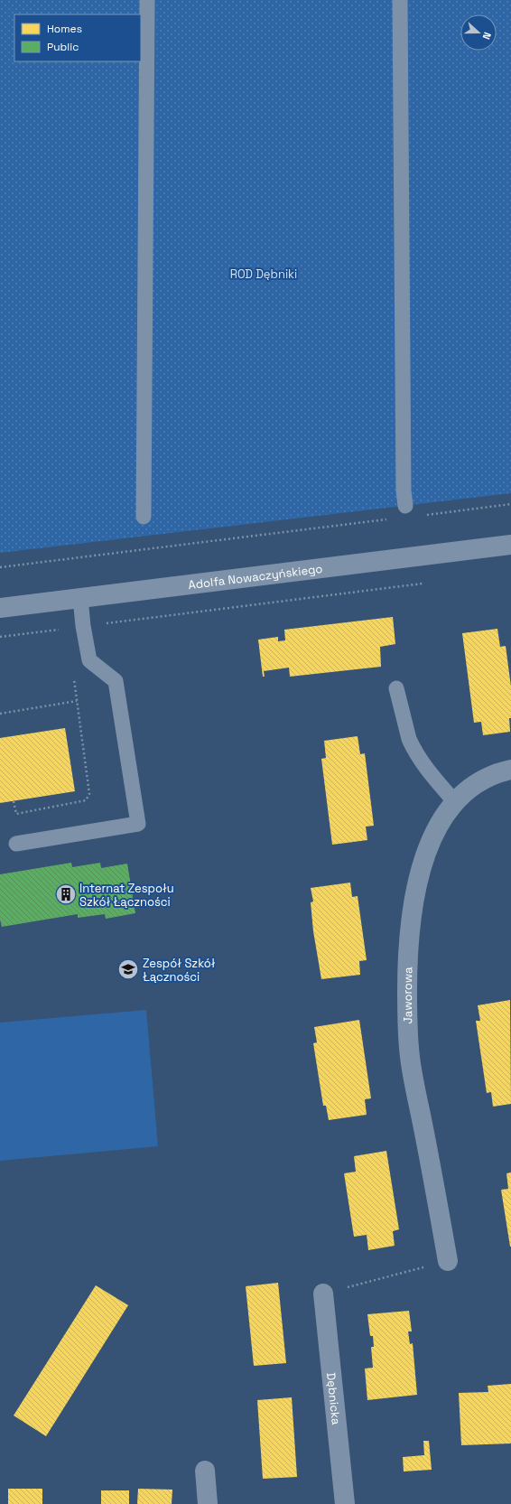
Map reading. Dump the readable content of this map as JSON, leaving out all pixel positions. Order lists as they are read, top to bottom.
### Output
{
  "streets": {
    "street": ["Adolfa Nowaczyńskiego", "Jaworowa", "Dębnicka"]
  },
  "parks": ["ROD Dębniki"],
  "places": {
    "building": ["Internat Zespołu Szkół Łączności"],
    "school or university": ["Zespół Szkół Łączności"]
  },
  "legend": ["Homes", "Public"],
  "north": "right"
}
